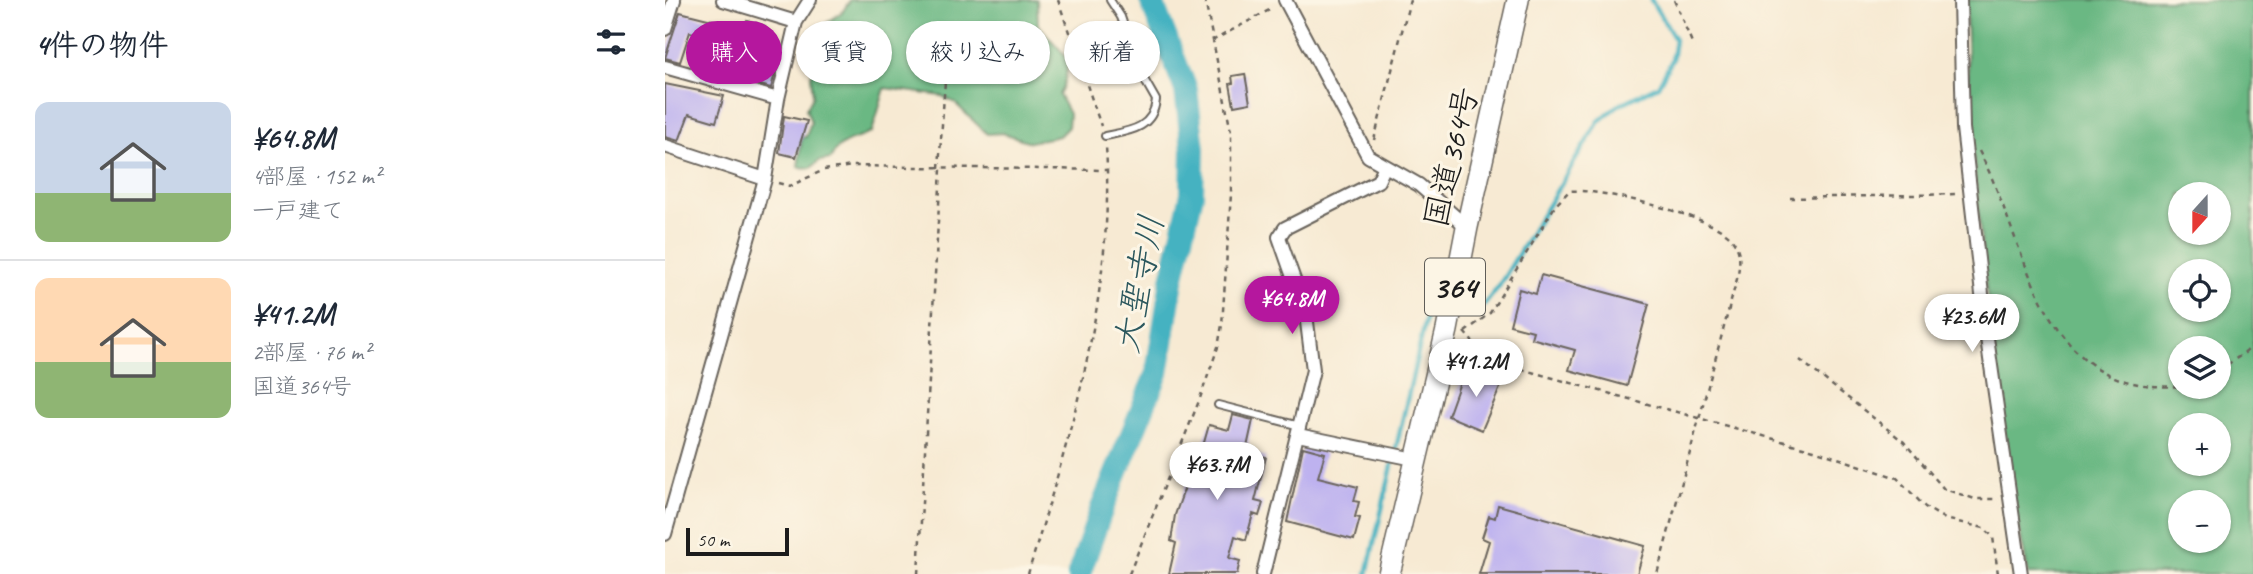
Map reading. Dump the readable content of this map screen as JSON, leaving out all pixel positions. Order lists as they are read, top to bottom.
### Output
{
  "streets": {
    "highway": ["国道364号", "364"]
  },
  "water": ["大聖寺川"],
  "scale_bar": "50 m",
  "north": "bottom",
  "page": {
    "heading": "4件の物件",
    "chip": [
      "購入",
      "賃貸",
      "絞り込み",
      "新着"
    ],
    "list": [
      {
        "name": "¥64.8M",
        "note": "4部屋 · 152 m² · 一戸建て"
      },
      {
        "name": "¥41.2M",
        "note": "2部屋 · 76 m² · 国道364号"
      }
    ],
    "map_buttons": ["+", "−"],
    "price": [
      "¥64.8M",
      "¥23.6M",
      "¥41.2M",
      "¥63.7M"
    ],
    "scale": "50 m"
  }
}
